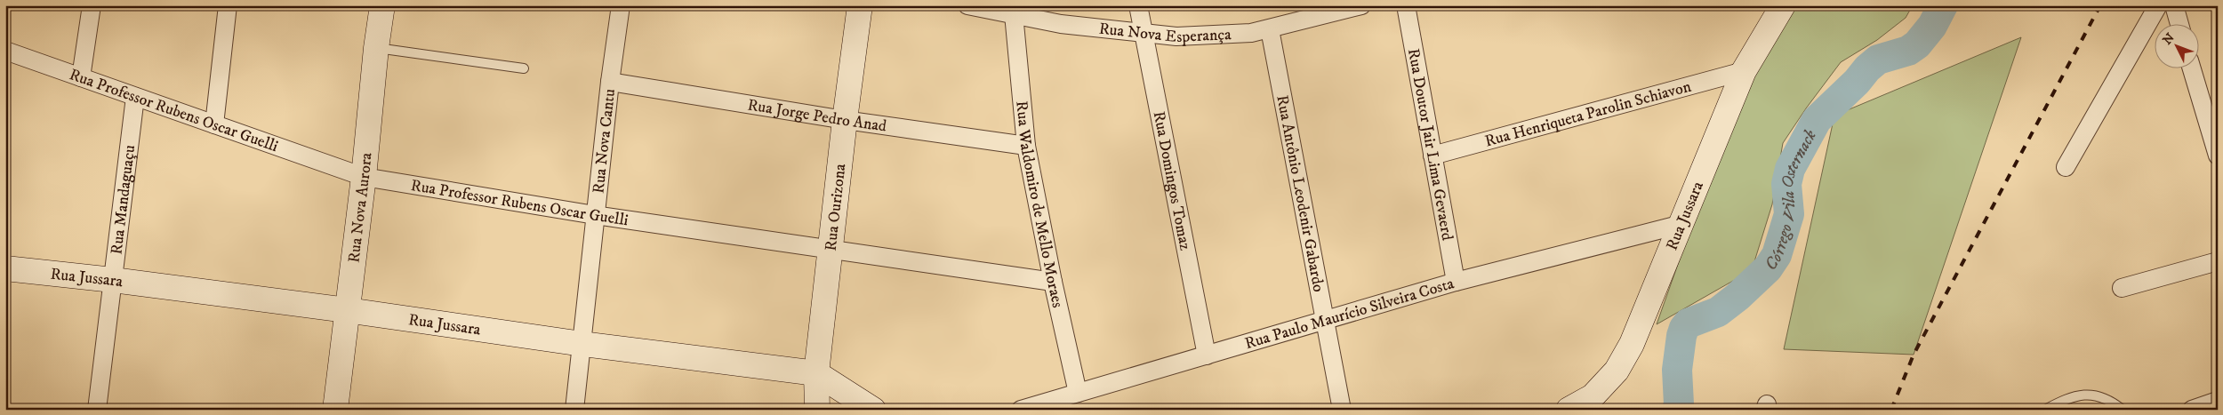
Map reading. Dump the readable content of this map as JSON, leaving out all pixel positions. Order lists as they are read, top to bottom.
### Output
{
  "streets": {
    "street": [
      "Rua Nova Esperança",
      "Rua Professor Rubens Oscar Guelli",
      "Rua Henriqueta Parolin Schiavon",
      "Rua Jorge Pedro Anad",
      "Rua Nova Cantu",
      "Rua Doutor Jair Lima Gevaerd",
      "Rua Domingos Tomaz",
      "Rua Antônio Leodenir Gabardo",
      "Rua Mandaguaçu",
      "Rua Waldomiro de Mello Moraes",
      "Rua Nova Aurora",
      "Rua Ourizona",
      "Rua Jussara",
      "Rua Paulo Maurício Silveira Costa"
    ]
  },
  "crossings": [
    ["Rua Nova Esperança", "Rua Domingos Tomaz"],
    ["Rua Nova Esperança", "Rua Antônio Leodenir Gabardo"],
    ["Rua Nova Esperança", "Rua Waldomiro de Mello Moraes"],
    ["Rua Professor Rubens Oscar Guelli", "Rua Nova Cantu"],
    ["Rua Professor Rubens Oscar Guelli", "Rua Mandaguaçu"],
    ["Rua Professor Rubens Oscar Guelli", "Rua Waldomiro de Mello Moraes"],
    ["Rua Professor Rubens Oscar Guelli", "Rua Nova Aurora"],
    ["Rua Professor Rubens Oscar Guelli", "Rua Ourizona"],
    ["Rua Henriqueta Parolin Schiavon", "Rua Doutor Jair Lima Gevaerd"],
    ["Rua Henriqueta Parolin Schiavon", "Rua Jussara"],
    ["Rua Jorge Pedro Anad", "Rua Nova Cantu"],
    ["Rua Jorge Pedro Anad", "Rua Waldomiro de Mello Moraes"],
    ["Rua Jorge Pedro Anad", "Rua Ourizona"],
    ["Rua Nova Cantu", "Rua Jussara"],
    ["Rua Doutor Jair Lima Gevaerd", "Rua Paulo Maurício Silveira Costa"],
    ["Rua Domingos Tomaz", "Rua Paulo Maurício Silveira Costa"],
    ["Rua Antônio Leodenir Gabardo", "Rua Paulo Maurício Silveira Costa"],
    ["Rua Mandaguaçu", "Rua Jussara"],
    ["Rua Waldomiro de Mello Moraes", "Rua Paulo Maurício Silveira Costa"],
    ["Rua Nova Aurora", "Rua Jussara"],
    ["Rua Ourizona", "Rua Jussara"],
    ["Rua Jussara", "Rua Paulo Maurício Silveira Costa"]
  ],
  "water": ["Córrego Vila Osternack"],
  "north": "top left"
}
